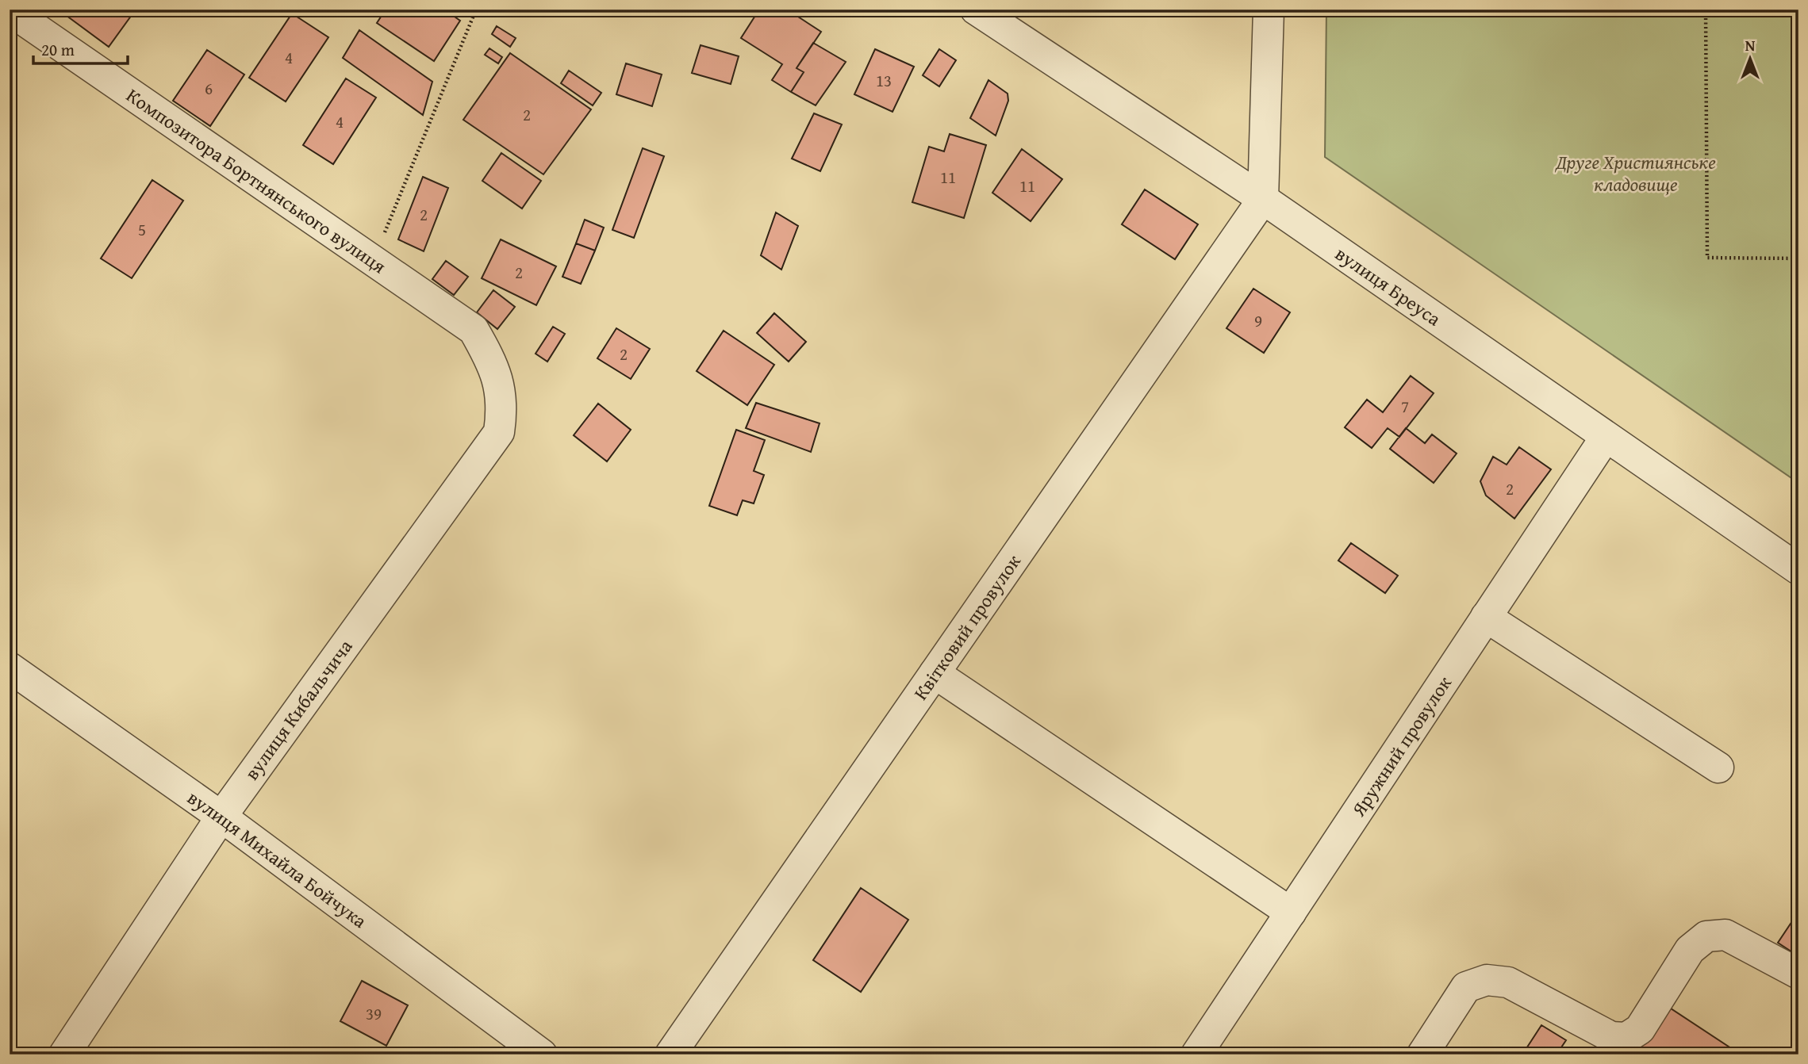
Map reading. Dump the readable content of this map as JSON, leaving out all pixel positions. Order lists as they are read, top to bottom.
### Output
{
  "streets": {
    "street": [
      "Композитора Бортнянського вулиця",
      "вулиця Бреуса",
      "Квітковий провулок",
      "вулиця Кибальчича",
      "Яружний провулок",
      "вулиця Михайла Бойчука"
    ]
  },
  "crossings": [
    ["Композитора Бортнянського вулиця", "вулиця Кибальчича"],
    ["вулиця Бреуса", "Квітковий провулок"],
    ["вулиця Бреуса", "Яружний провулок"],
    ["вулиця Кибальчича", "вулиця Михайла Бойчука"]
  ],
  "parks": ["Друге Християнське кладовище"],
  "house_numbers": [
    "4",
    "13",
    "6",
    "2",
    "4",
    "11",
    "11",
    "2",
    "5",
    "2",
    "9",
    "2",
    "7",
    "2",
    "39"
  ],
  "scale_bar": "20 m",
  "north": "top"
}
